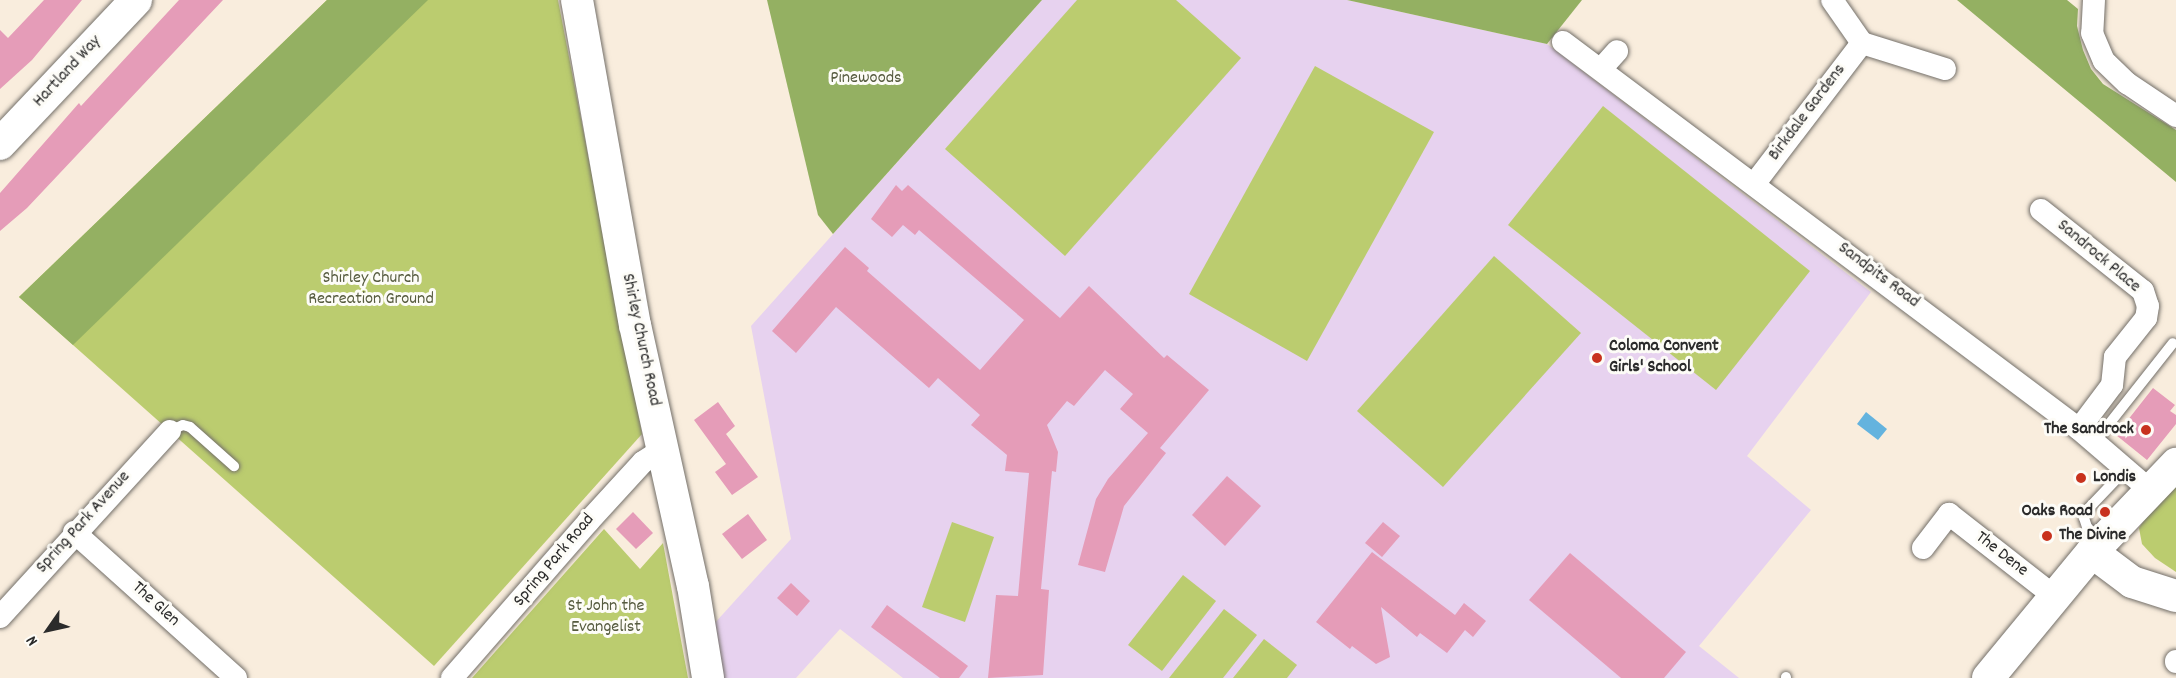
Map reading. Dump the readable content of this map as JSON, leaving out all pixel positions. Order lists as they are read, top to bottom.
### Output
{
  "streets": {
    "street": [
      "Hartland Way",
      "Birkdale Gardens",
      "Sandrock Place",
      "Sandpits Road",
      "Shirley Church Road",
      "Spring Park Avenue",
      "The Dene",
      "Spring Park Road",
      "The Glen"
    ]
  },
  "crossings": [
    ["Birkdale Gardens", "Sandpits Road"],
    ["Sandrock Place", "Sandpits Road"],
    ["Shirley Church Road", "Spring Park Road"],
    ["Spring Park Avenue", "The Glen"]
  ],
  "parks": ["Pinewoods", "Shirley Church Recreation Ground", "St John the Evangelist"],
  "places": [
    "Coloma Convent Girls' School",
    "The Sandrock",
    "Londis",
    "Oaks Road",
    "The Divine"
  ],
  "north": "bottom left"
}
